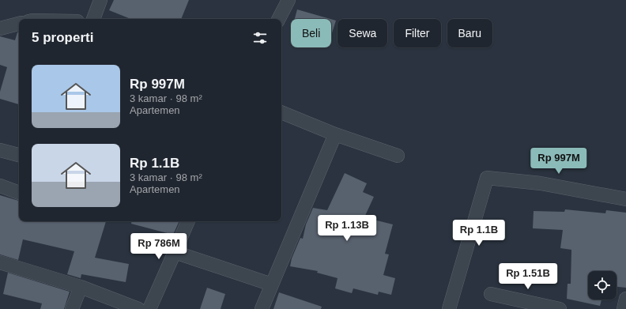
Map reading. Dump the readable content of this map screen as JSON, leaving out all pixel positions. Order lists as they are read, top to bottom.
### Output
{
  "page": {
    "chip": [
      "Beli",
      "Sewa",
      "Filter",
      "Baru"
    ],
    "heading": "5 properti",
    "list": [
      {
        "name": "Rp 997M",
        "note": "3 kamar · 98 m² · Apartemen"
      },
      {
        "name": "Rp 1.1B",
        "note": "3 kamar · 98 m² · Apartemen"
      }
    ],
    "price": [
      "Rp 997M",
      "Rp 1.13B",
      "Rp 1.1B",
      "Rp 786M",
      "Rp 1.51B"
    ]
  }
}
